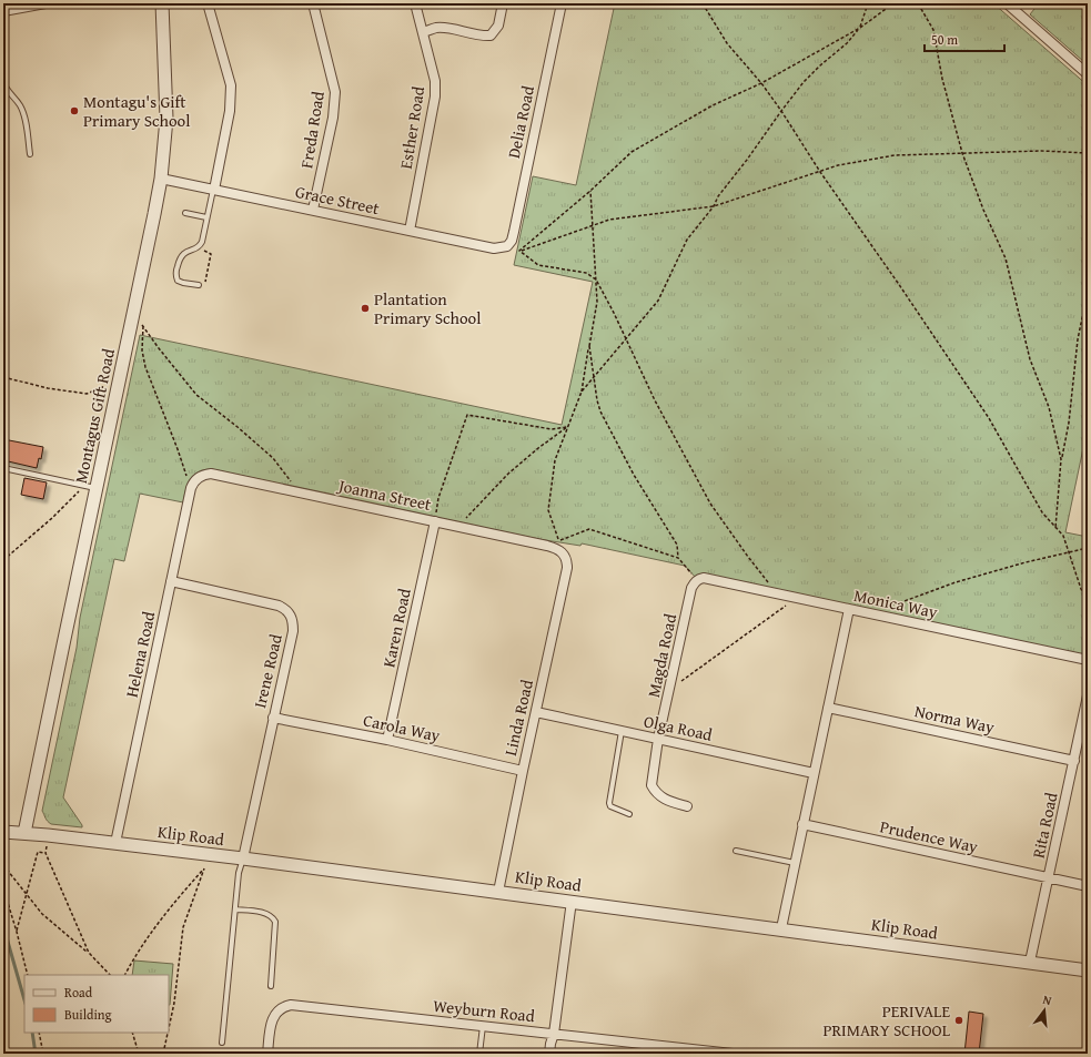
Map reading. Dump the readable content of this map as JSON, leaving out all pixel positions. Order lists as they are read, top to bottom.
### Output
{
  "streets": {
    "street": [
      "Delia Road",
      "Esther Road",
      "Freda Road",
      "Grace Street",
      "Montagus Gift Road",
      "Joanna Street",
      "Monica Way",
      "Karen Road",
      "Helena Road",
      "Magda Road",
      "Irene Road",
      "Linda Road",
      "Norma Way",
      "Carola Way",
      "Olga Road",
      "Rita Road",
      "Klip Road",
      "Prudence Way",
      "Weyburn Road"
    ]
  },
  "crossings": [
    ["Delia Road", "Grace Street"],
    ["Esther Road", "Grace Street"],
    ["Freda Road", "Grace Street"],
    ["Grace Street", "Montagus Gift Road"],
    ["Montagus Gift Road", "Klip Road"],
    ["Joanna Street", "Karen Road"],
    ["Joanna Street", "Helena Road"],
    ["Joanna Street", "Linda Road"],
    ["Monica Way", "Magda Road"],
    ["Karen Road", "Carola Way"],
    ["Helena Road", "Irene Road"],
    ["Helena Road", "Klip Road"],
    ["Magda Road", "Olga Road"],
    ["Irene Road", "Carola Way"],
    ["Irene Road", "Klip Road"],
    ["Linda Road", "Carola Way"],
    ["Linda Road", "Olga Road"],
    ["Linda Road", "Klip Road"],
    ["Norma Way", "Rita Road"],
    ["Rita Road", "Klip Road"],
    ["Rita Road", "Prudence Way"]
  ],
  "places": ["Montagu's Gift Primary School", "Plantation Primary School", "PERIVALE PRIMARY SCHOOL"],
  "legend": ["Road", "Building"],
  "scale_bar": "50 m",
  "north": "top"
}
